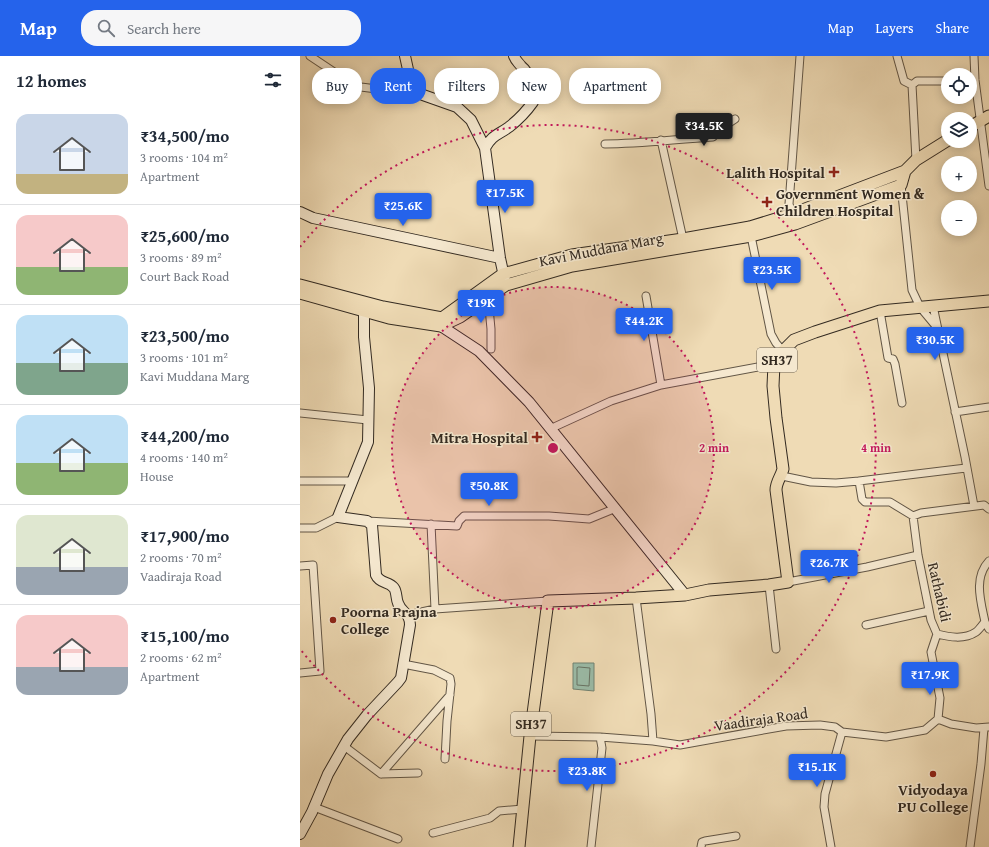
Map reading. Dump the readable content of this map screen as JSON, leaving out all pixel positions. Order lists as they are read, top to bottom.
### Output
{
  "streets": {
    "main road": ["Kavi Muddana Marg", "SH37"],
    "street": ["Rathabidi", "Vaadiraja Road"]
  },
  "crossings": [
    ["SH37", "Vaadiraja Road"]
  ],
  "places": {
    "health": ["Lalith Hospital", "Government Women & Children Hospital", "Mitra Hospital"],
    "other": ["Poorna Prajna College", "Vidyodaya PU College"]
  },
  "page": {
    "header": "Map",
    "search": "Search here",
    "nav": ["Map", "Layers", "Share"],
    "heading": "12 homes",
    "map_buttons": ["+", "−"],
    "chip": [
      "Buy",
      "Rent",
      "Filters",
      "New",
      "Apartment"
    ],
    "list": [
      {
        "name": "₹34,500/mo",
        "note": "3 rooms · 104 m² · Apartment"
      },
      {
        "name": "₹25,600/mo",
        "note": "3 rooms · 89 m² · Court Back Road"
      },
      {
        "name": "₹23,500/mo",
        "note": "3 rooms · 101 m² · Kavi Muddana Marg"
      },
      {
        "name": "₹44,200/mo",
        "note": "4 rooms · 140 m² · House"
      },
      {
        "name": "₹17,900/mo",
        "note": "2 rooms · 70 m² · Vaadiraja Road"
      },
      {
        "name": "₹15,100/mo",
        "note": "2 rooms · 62 m² · Apartment"
      }
    ],
    "price": [
      "₹34.5K",
      "₹17.5K",
      "₹25.6K",
      "₹23.5K",
      "₹19K",
      "₹44.2K",
      "₹30.5K",
      "₹50.8K",
      "₹26.7K",
      "₹17.9K",
      "₹15.1K",
      "₹23.8K"
    ]
  },
  "rings": ["2 min", "4 min"]
}
